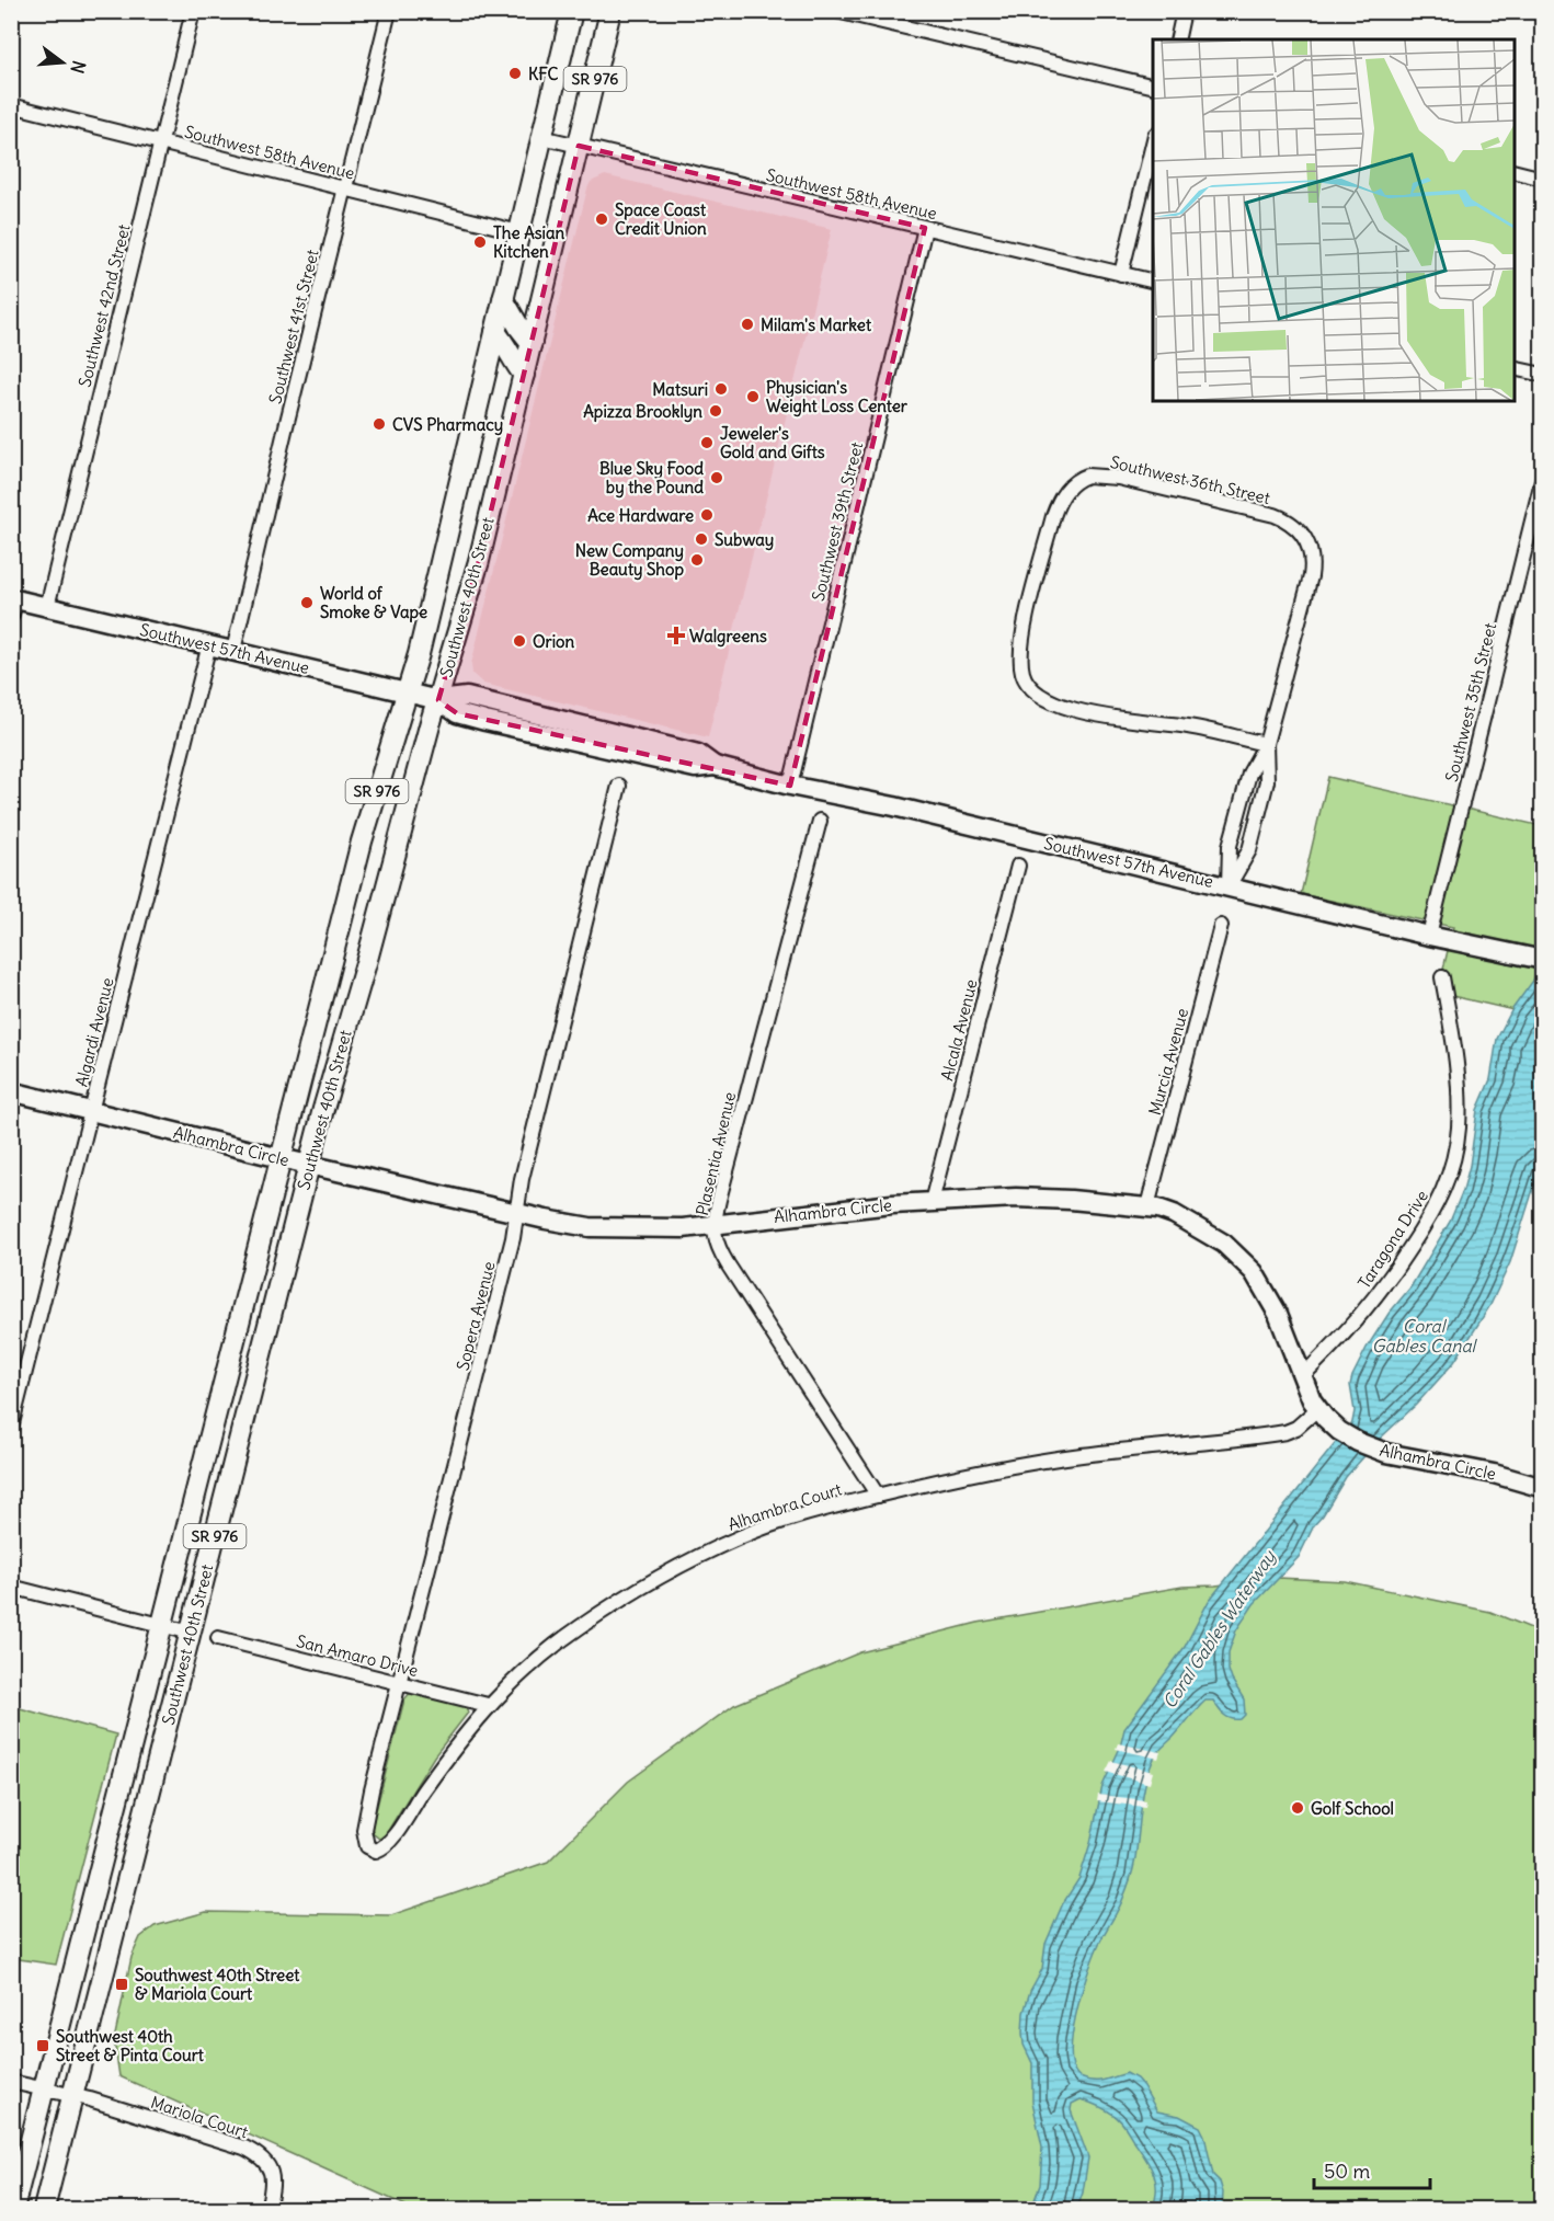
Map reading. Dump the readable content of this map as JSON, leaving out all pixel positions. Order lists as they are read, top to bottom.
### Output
{
  "streets": {
    "main road": [
      "SR 976",
      "Southwest 40th Street",
      "Southwest 57th Avenue",
      "Alhambra Circle"
    ],
    "street": [
      "Southwest 58th Avenue",
      "Southwest 42nd Street",
      "Southwest 41st Street",
      "Southwest 36th Street",
      "Southwest 39th Street",
      "Southwest 35th Street",
      "Alcala Avenue",
      "Algardi Avenue",
      "Murcia Avenue",
      "Plasentia Avenue",
      "Taragona Drive",
      "Sopera Avenue",
      "Alhambra Court",
      "San Amaro Drive",
      "Mariola Court"
    ]
  },
  "crossings": [
    ["Southwest 58th Avenue", "Southwest 42nd Street"],
    ["Southwest 58th Avenue", "Southwest 41st Street"],
    ["Southwest 58th Avenue", "Southwest 39th Street"],
    ["Southwest 58th Avenue", "Southwest 40th Street"],
    ["Southwest 42nd Street", "Southwest 57th Avenue"],
    ["Southwest 41st Street", "Southwest 57th Avenue"],
    ["Southwest 36th Street", "Southwest 57th Avenue"],
    ["Southwest 39th Street", "Southwest 57th Avenue"],
    ["Southwest 40th Street", "Southwest 57th Avenue"],
    ["Southwest 40th Street", "Alhambra Circle"],
    ["Southwest 40th Street", "Mariola Court"],
    ["Southwest 57th Avenue", "Southwest 35th Street"],
    ["Southwest 57th Avenue", "Algardi Avenue"],
    ["Alcala Avenue", "Alhambra Circle"],
    ["Algardi Avenue", "Alhambra Circle"],
    ["Murcia Avenue", "Alhambra Circle"],
    ["Alhambra Circle", "Plasentia Avenue"],
    ["Alhambra Circle", "Taragona Drive"],
    ["Alhambra Circle", "Sopera Avenue"],
    ["Alhambra Circle", "Alhambra Court"],
    ["Plasentia Avenue", "Alhambra Court"],
    ["Sopera Avenue", "Alhambra Court"],
    ["Sopera Avenue", "San Amaro Drive"],
    ["Alhambra Court", "San Amaro Drive"]
  ],
  "water": ["Coral Gables Canal", "Coral Gables Waterway"],
  "places": {
    "other": [
      "KFC",
      "Space Coast Credit Union",
      "The Asian Kitchen",
      "Milam's Market",
      "Matsuri",
      "Physician's Weight Loss Center",
      "Apizza Brooklyn",
      "CVS Pharmacy",
      "Jeweler's Gold and Gifts",
      "Blue Sky Food by the Pound",
      "Ace Hardware",
      "Subway",
      "New Company Beauty Shop",
      "World of Smoke & Vape",
      "Orion",
      "Golf School"
    ],
    "health": ["Walgreens"],
    "transit": ["Southwest 40th Street & Mariola Court", "Southwest 40th Street & Pinta Court"]
  },
  "scale_bar": "50 m",
  "north": "right"
}
